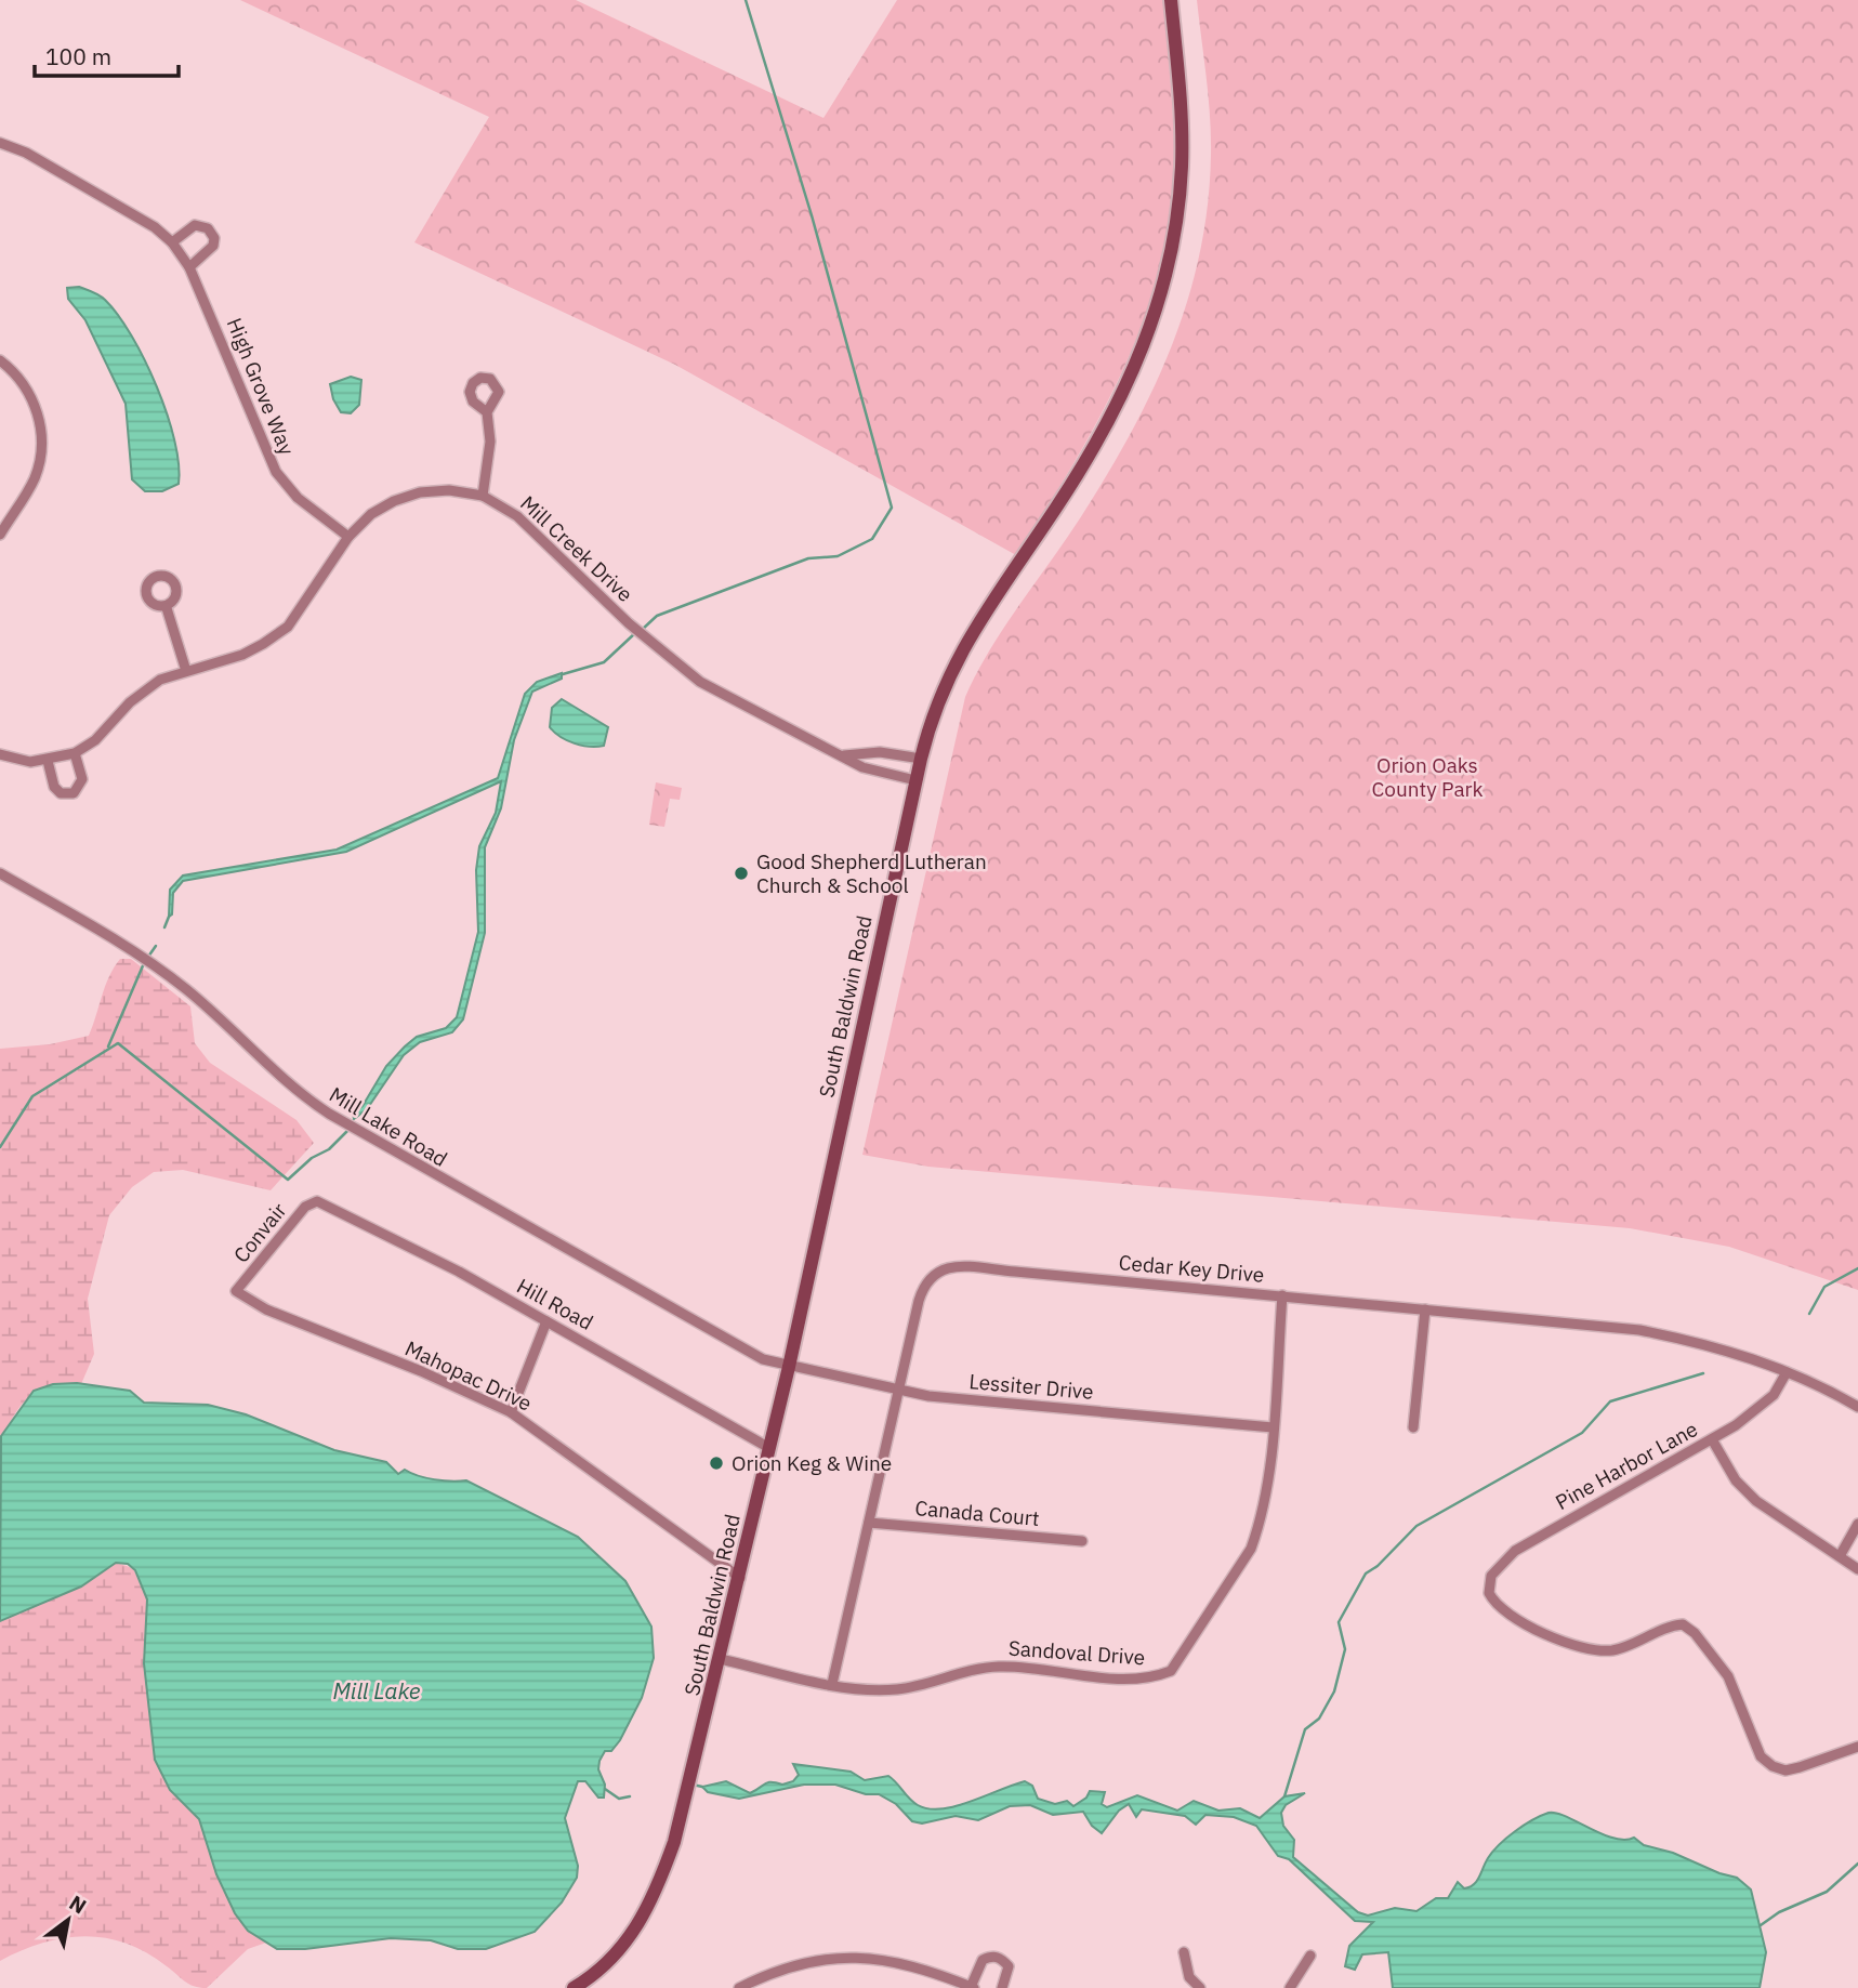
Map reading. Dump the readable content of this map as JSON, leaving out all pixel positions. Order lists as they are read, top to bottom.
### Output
{
  "streets": {
    "main road": ["South Baldwin Road"],
    "street": [
      "High Grove Way",
      "Mill Creek Drive",
      "Mill Lake Road",
      "Convair",
      "Cedar Key Drive",
      "Hill Road",
      "Mahopac Drive",
      "Lessiter Drive",
      "Pine Harbor Lane",
      "Canada Court",
      "Sandoval Drive"
    ]
  },
  "crossings": [
    ["High Grove Way", "Mill Creek Drive"],
    ["Mill Creek Drive", "South Baldwin Road"],
    ["South Baldwin Road", "Mill Lake Road"],
    ["South Baldwin Road", "Hill Road"],
    ["South Baldwin Road", "Mahopac Drive"],
    ["South Baldwin Road", "Lessiter Drive"],
    ["South Baldwin Road", "Sandoval Drive"],
    ["Mill Lake Road", "Lessiter Drive"],
    ["Convair", "Hill Road"],
    ["Convair", "Mahopac Drive"],
    ["Cedar Key Drive", "Lessiter Drive"],
    ["Cedar Key Drive", "Pine Harbor Lane"],
    ["Cedar Key Drive", "Canada Court"],
    ["Cedar Key Drive", "Sandoval Drive"],
    ["Lessiter Drive", "Sandoval Drive"]
  ],
  "water": ["Mill Lake"],
  "parks": ["Orion Oaks County Park"],
  "places": ["Good Shepherd Lutheran Church & School", "Orion Keg & Wine"],
  "scale_bar": "100 m",
  "north": "top right"
}
